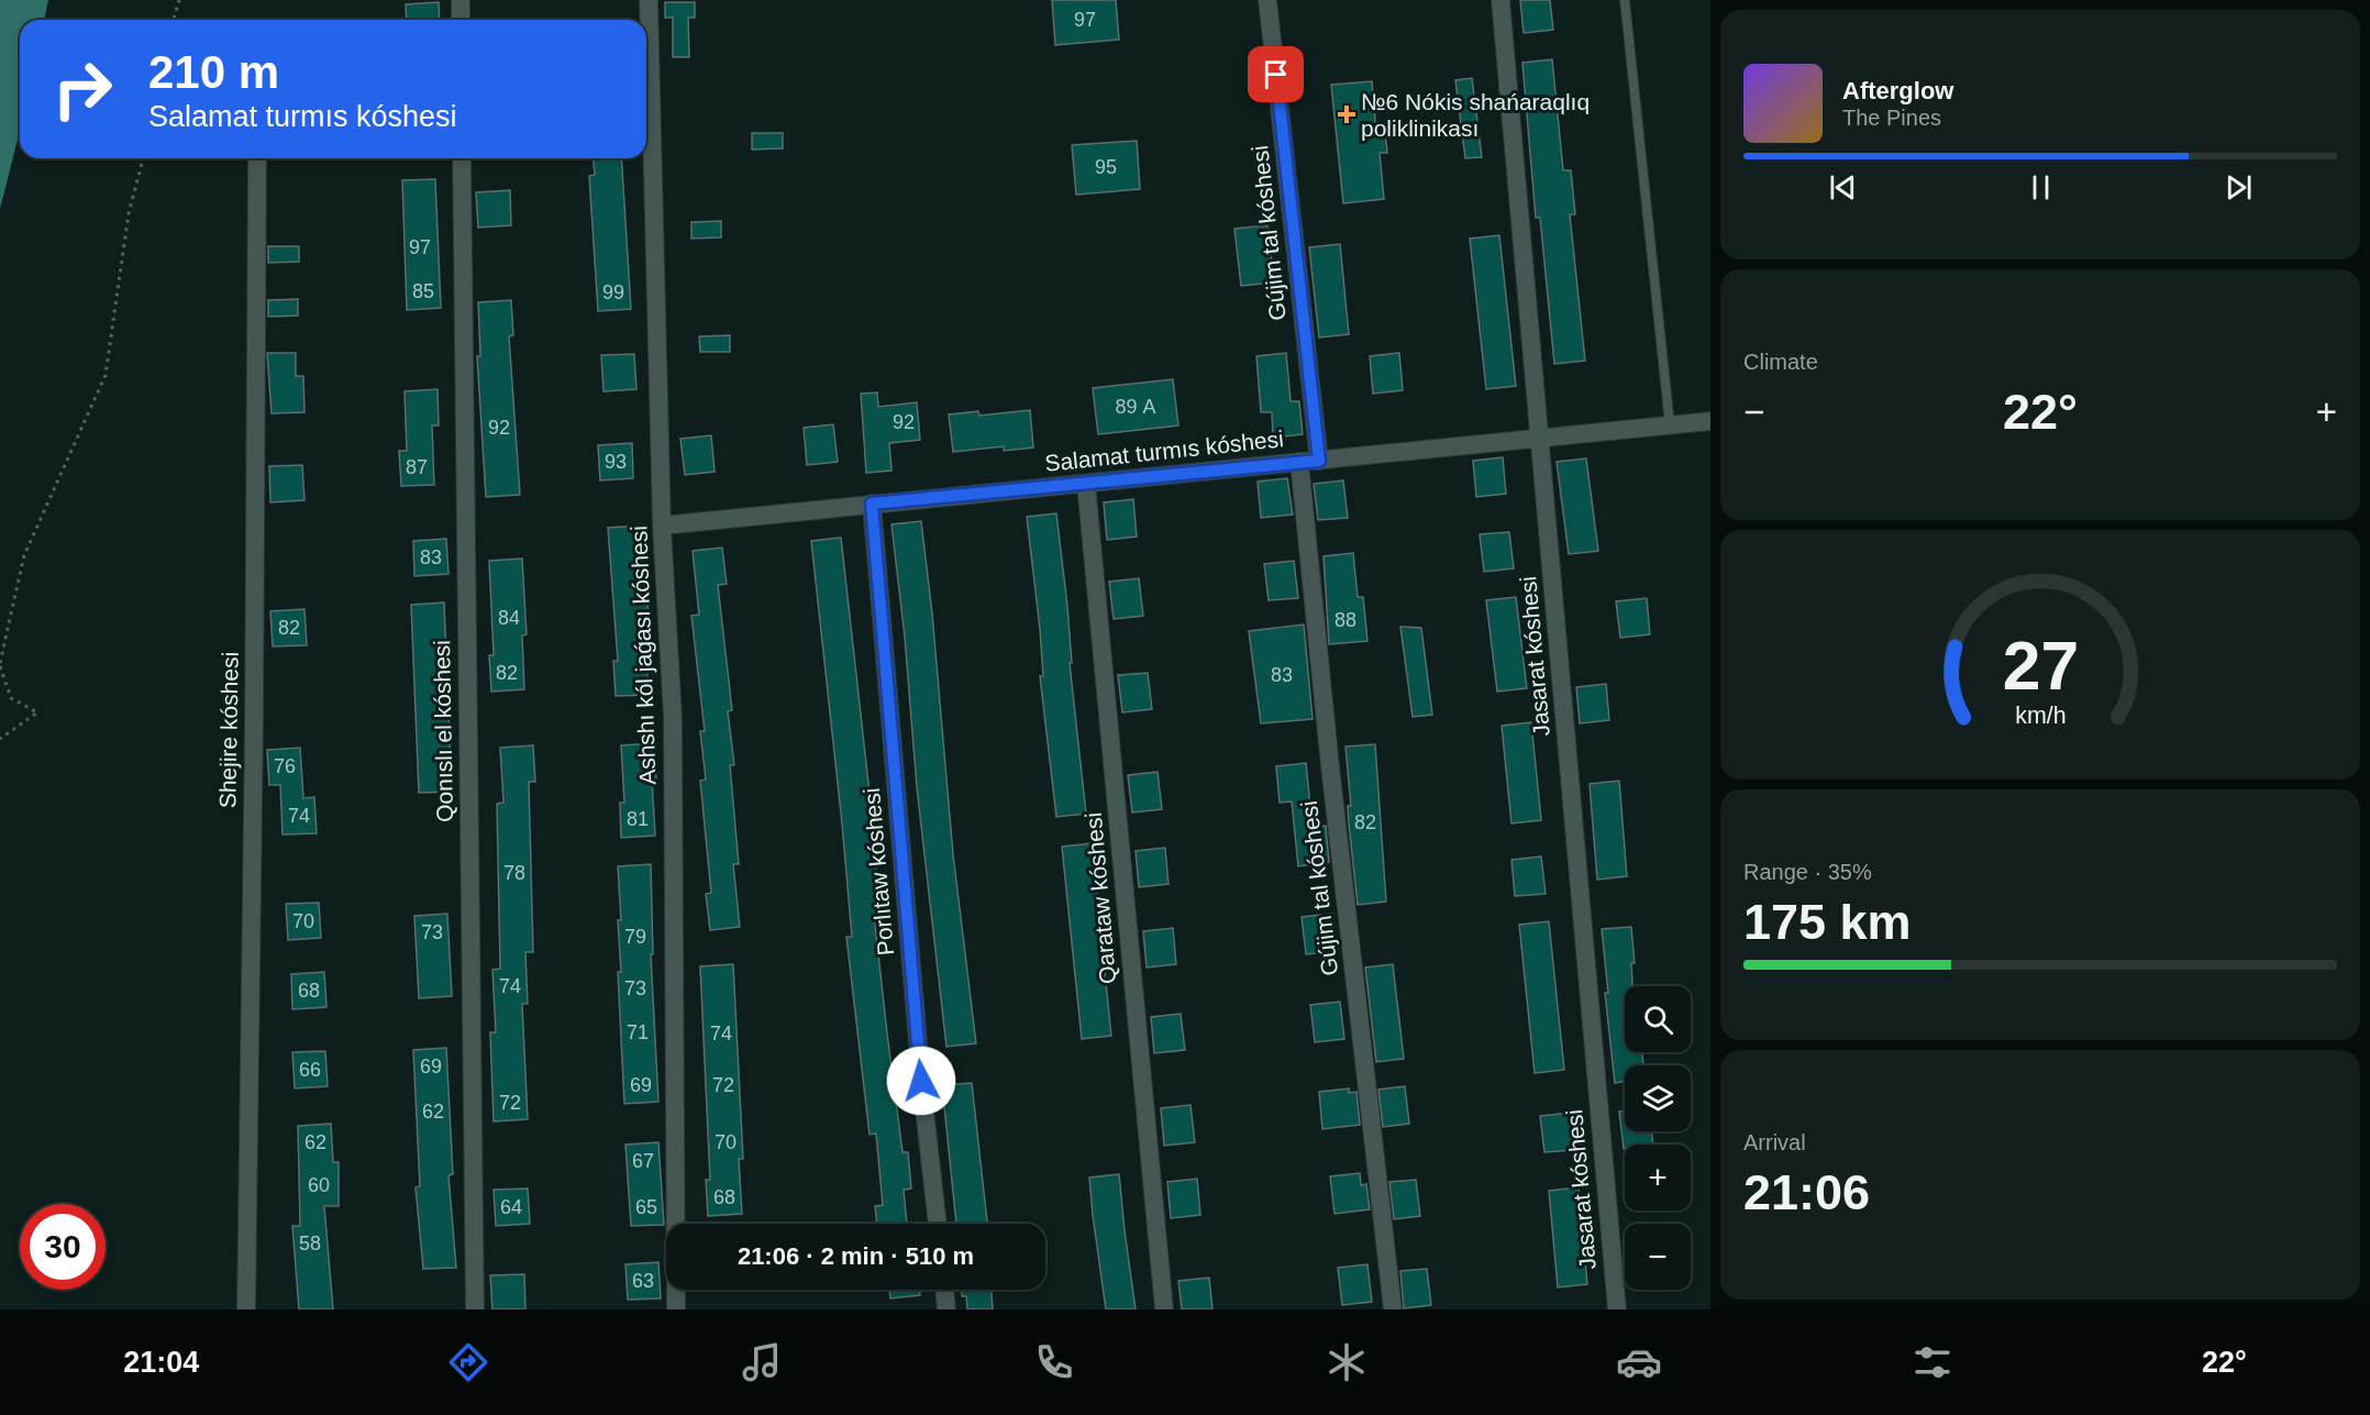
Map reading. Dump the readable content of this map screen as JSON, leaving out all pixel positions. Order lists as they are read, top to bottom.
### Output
{
  "streets": {
    "street": [
      "Gújim tal kóshesi",
      "Salamat turmıs kóshesi",
      "Ashshı kól jaǵası kóshesi",
      "Jasarat kóshesi",
      "Shejire kóshesi",
      "Qonıslı el kóshesi",
      "Porlıtaw kóshesi",
      "Qarataw kóshesi"
    ]
  },
  "crossings": [
    ["Gújim tal kóshesi", "Salamat turmıs kóshesi"],
    ["Salamat turmıs kóshesi", "Ashshı kól jaǵası kóshesi"],
    ["Salamat turmıs kóshesi", "Jasarat kóshesi"],
    ["Salamat turmıs kóshesi", "Porlıtaw kóshesi"],
    ["Salamat turmıs kóshesi", "Qarataw kóshesi"]
  ],
  "places": {
    "health": ["№6 Nókis shańaraqlıq poliklinikası"]
  },
  "house_numbers": [
    "97",
    "95",
    "97",
    "85",
    "99",
    "89 А",
    "92",
    "92",
    "93",
    "87",
    "83",
    "84",
    "88",
    "82",
    "82",
    "83",
    "76",
    "74",
    "81",
    "82",
    "78",
    "70",
    "73",
    "79",
    "74",
    "73",
    "68",
    "71",
    "74",
    "69",
    "66",
    "69",
    "72",
    "72",
    "62",
    "62",
    "70",
    "67",
    "60",
    "68",
    "64",
    "65",
    "58",
    "63"
  ],
  "page": {
    "turn": ["210 m", "Salamat turmıs kóshesi"],
    "song": ["Afterglow", "The Pines"],
    "tile": [
      "Climate",
      ["Range · 35%", "175 km"],
      ["Arrival", "21:06"]
    ],
    "heat": ["−", "22°", "+"],
    "map_buttons": ["+", "−"],
    "limit": "30",
    "trip": "21:06 · 2 min · 510 m",
    "tabs": ["21:04", "22°"],
    "gauge": ["27", "km/h"]
  }
}
